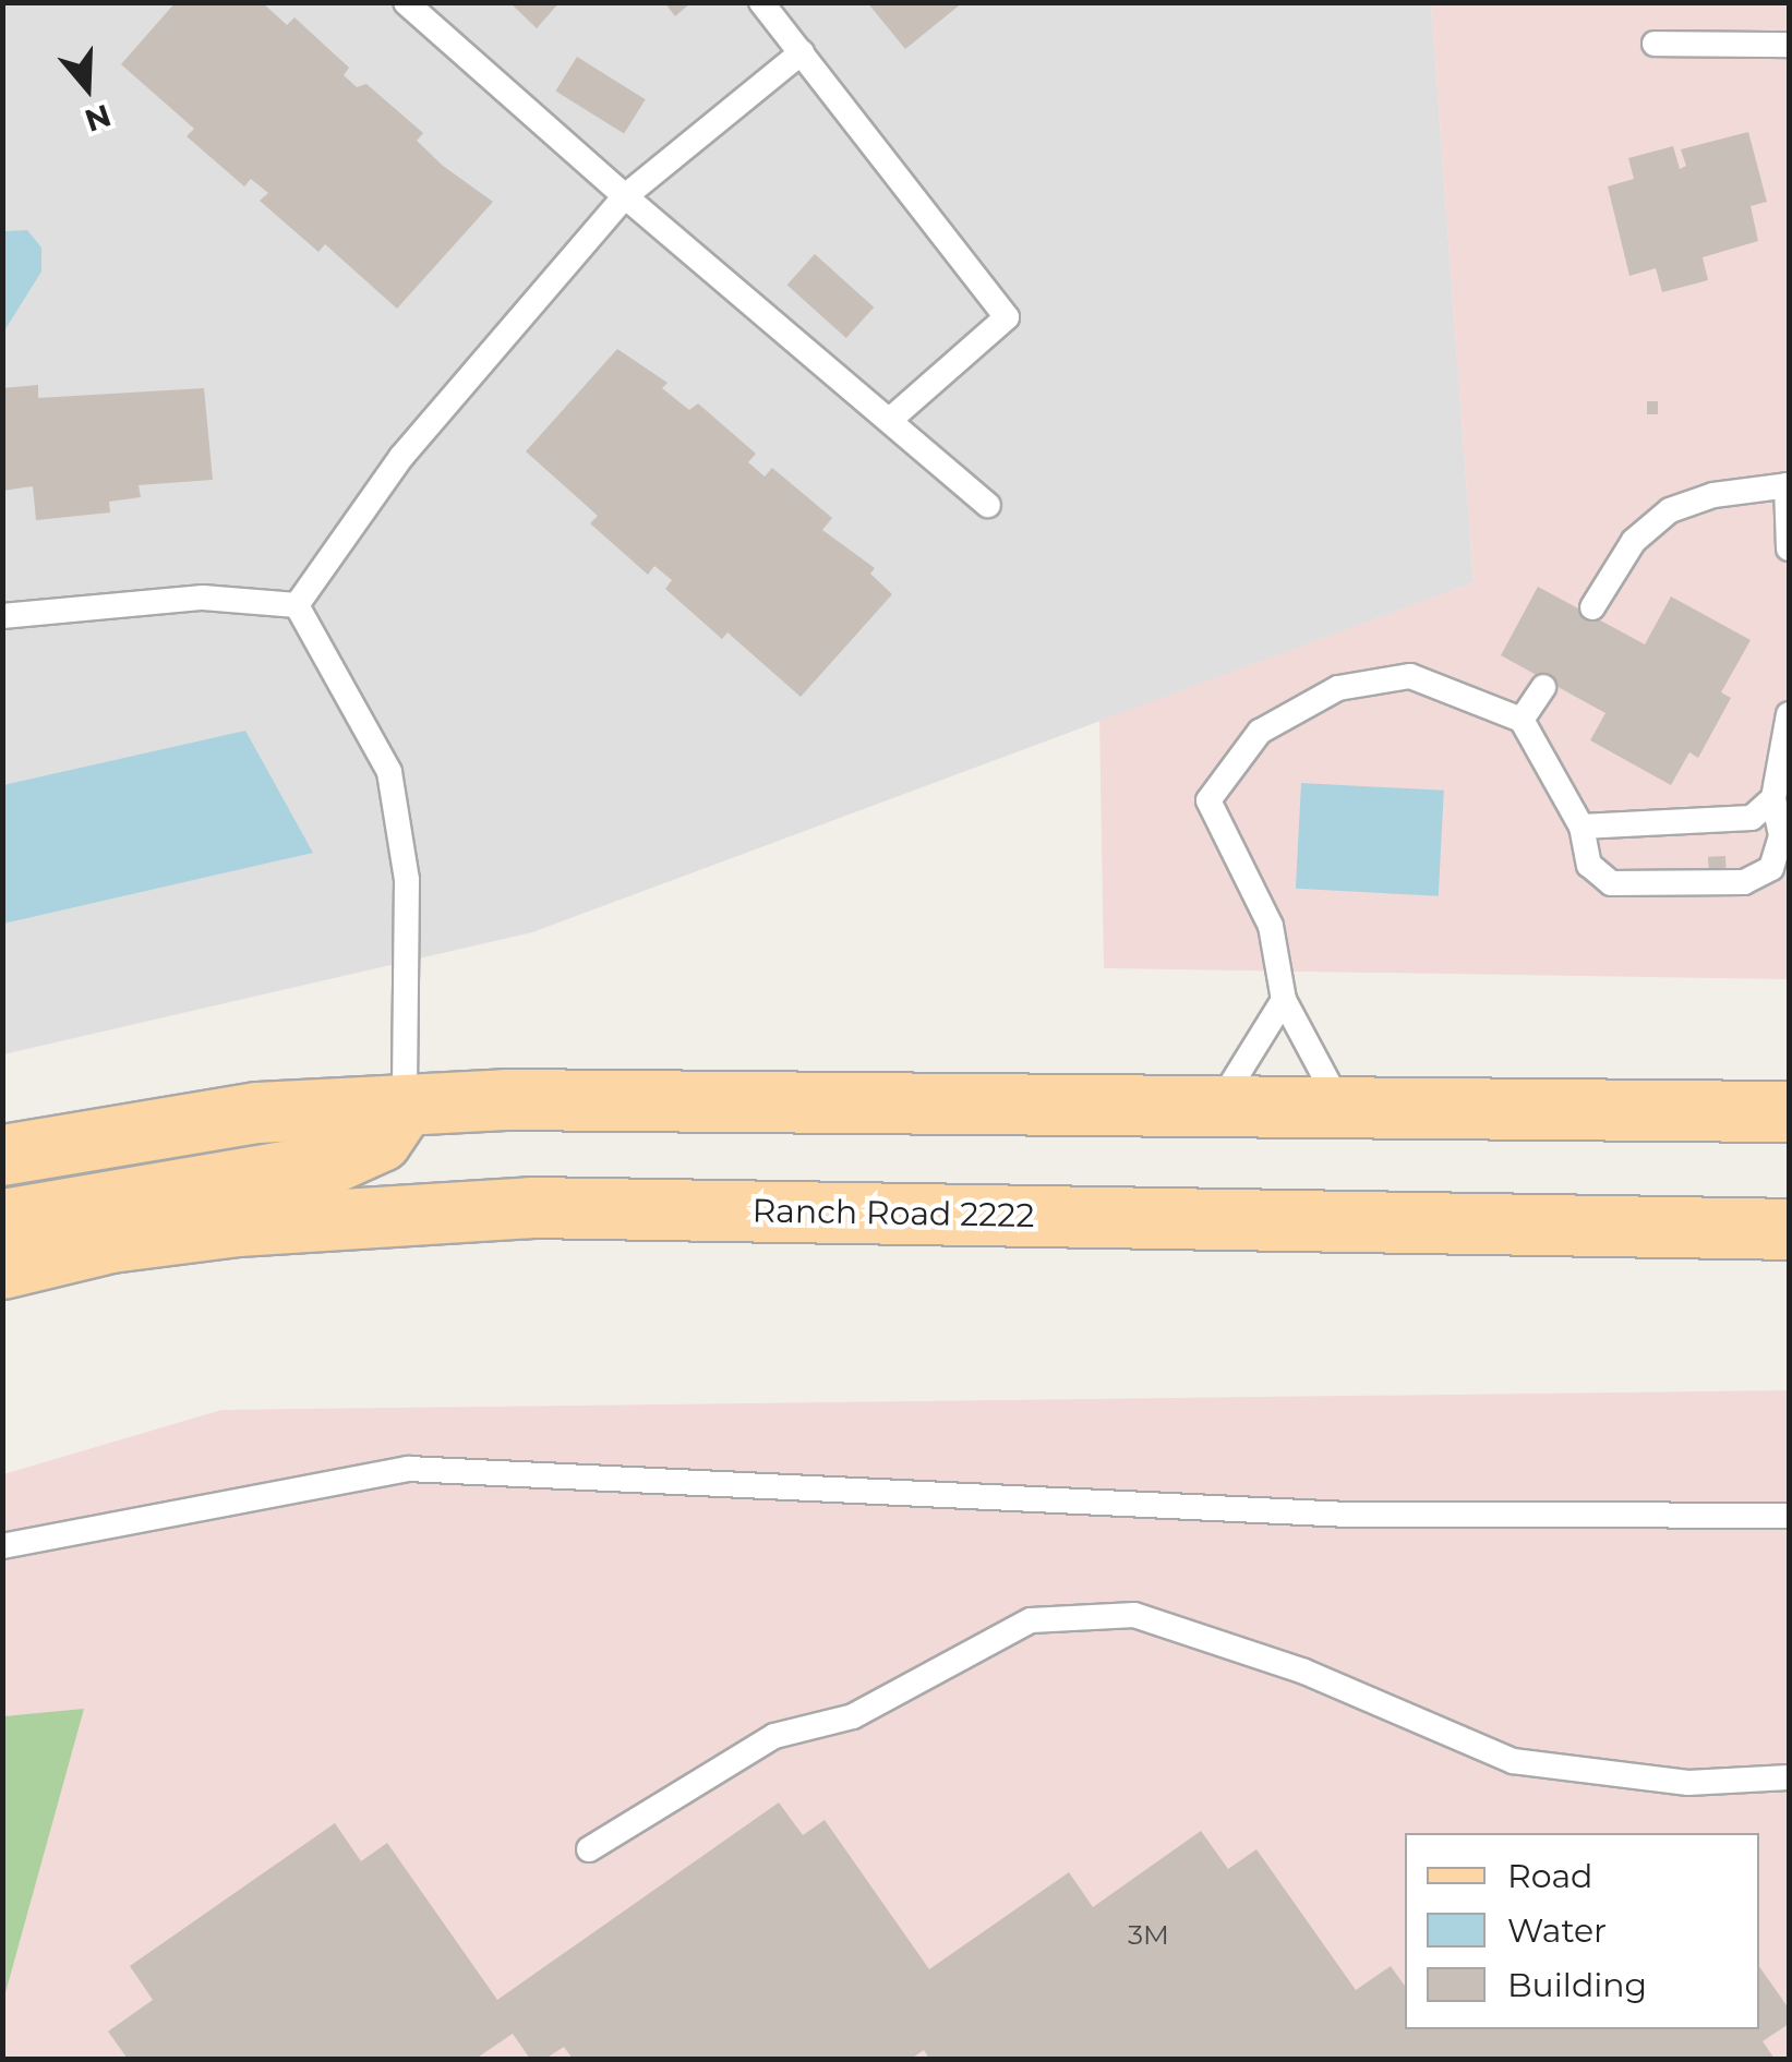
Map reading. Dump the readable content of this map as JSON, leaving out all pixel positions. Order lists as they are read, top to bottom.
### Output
{
  "streets": {
    "main road": ["Ranch Road 2222"]
  },
  "house_numbers": ["3M"],
  "legend": ["Road", "Water", "Building"],
  "north": "bottom"
}
